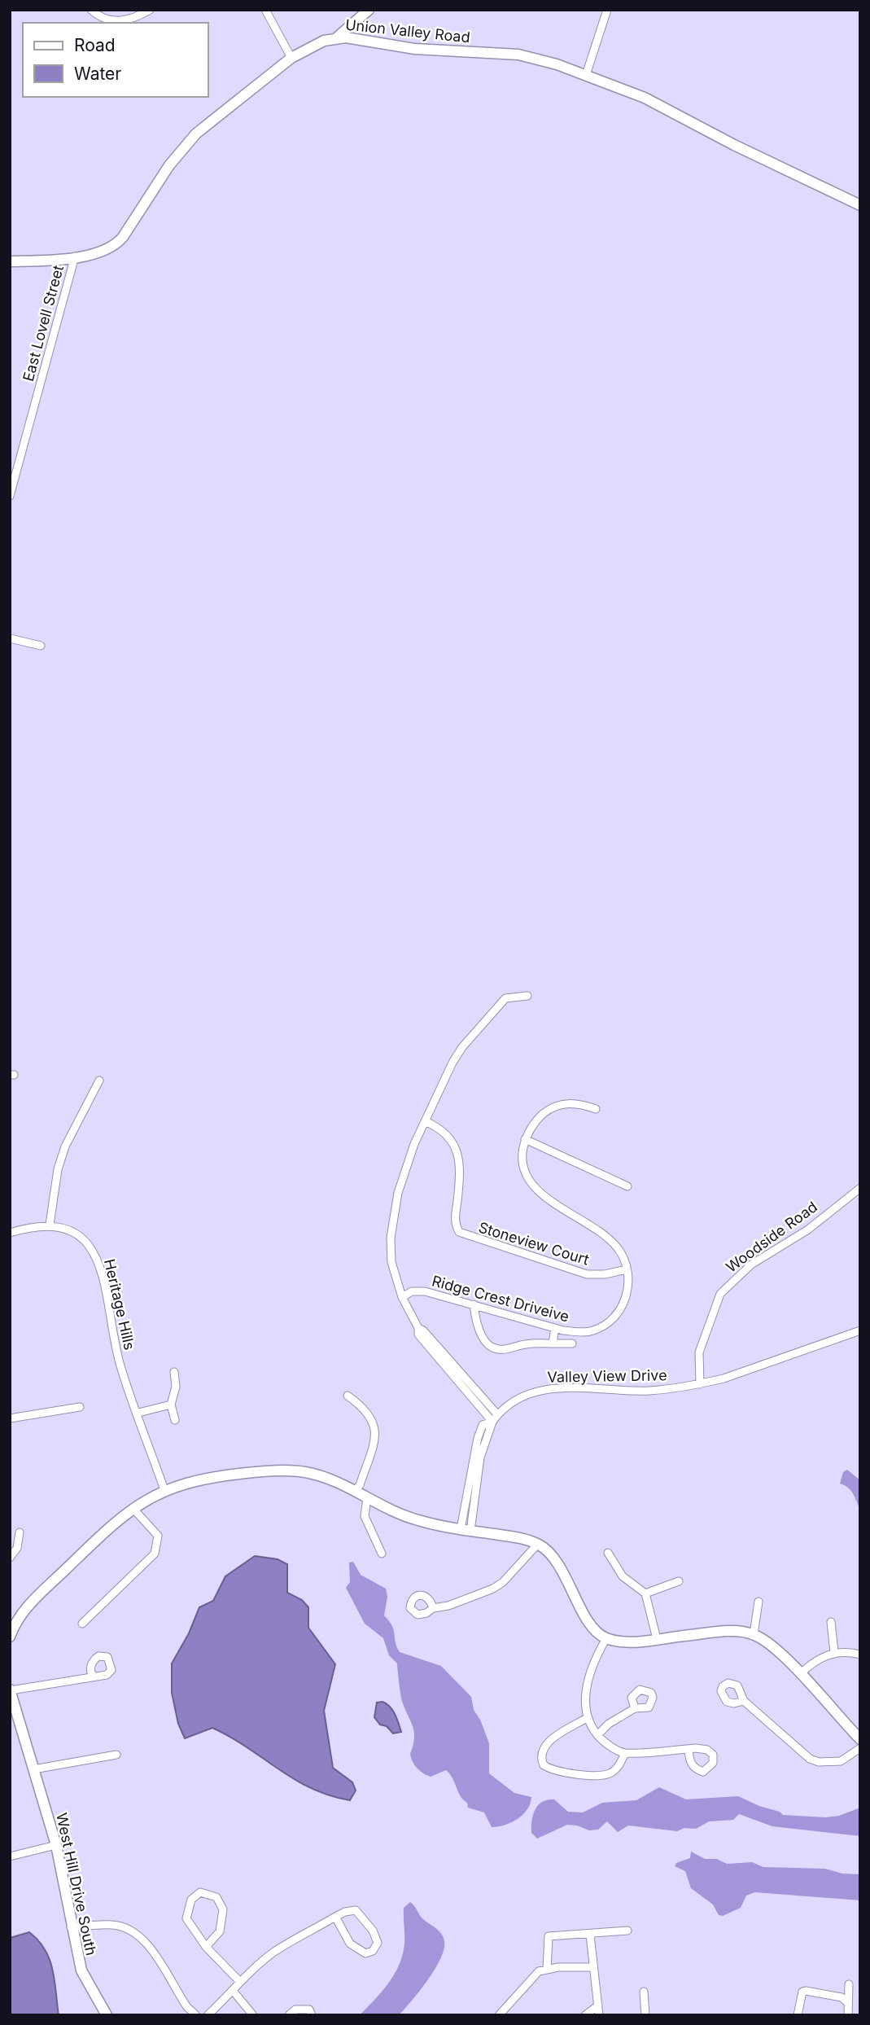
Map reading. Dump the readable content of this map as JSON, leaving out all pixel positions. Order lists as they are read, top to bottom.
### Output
{
  "streets": {
    "street": [
      "Union Valley Road",
      "East Lovell Street",
      "Woodside Road",
      "Stoneview Court",
      "Ridge Crest Driveive",
      "Heritage Hills",
      "Valley View Drive",
      "West Hill Drive South"
    ]
  },
  "crossings": [
    ["Union Valley Road", "East Lovell Street"],
    ["Woodside Road", "Valley View Drive"],
    ["Stoneview Court", "Ridge Crest Driveive"]
  ],
  "legend": ["Road", "Water"]
}
